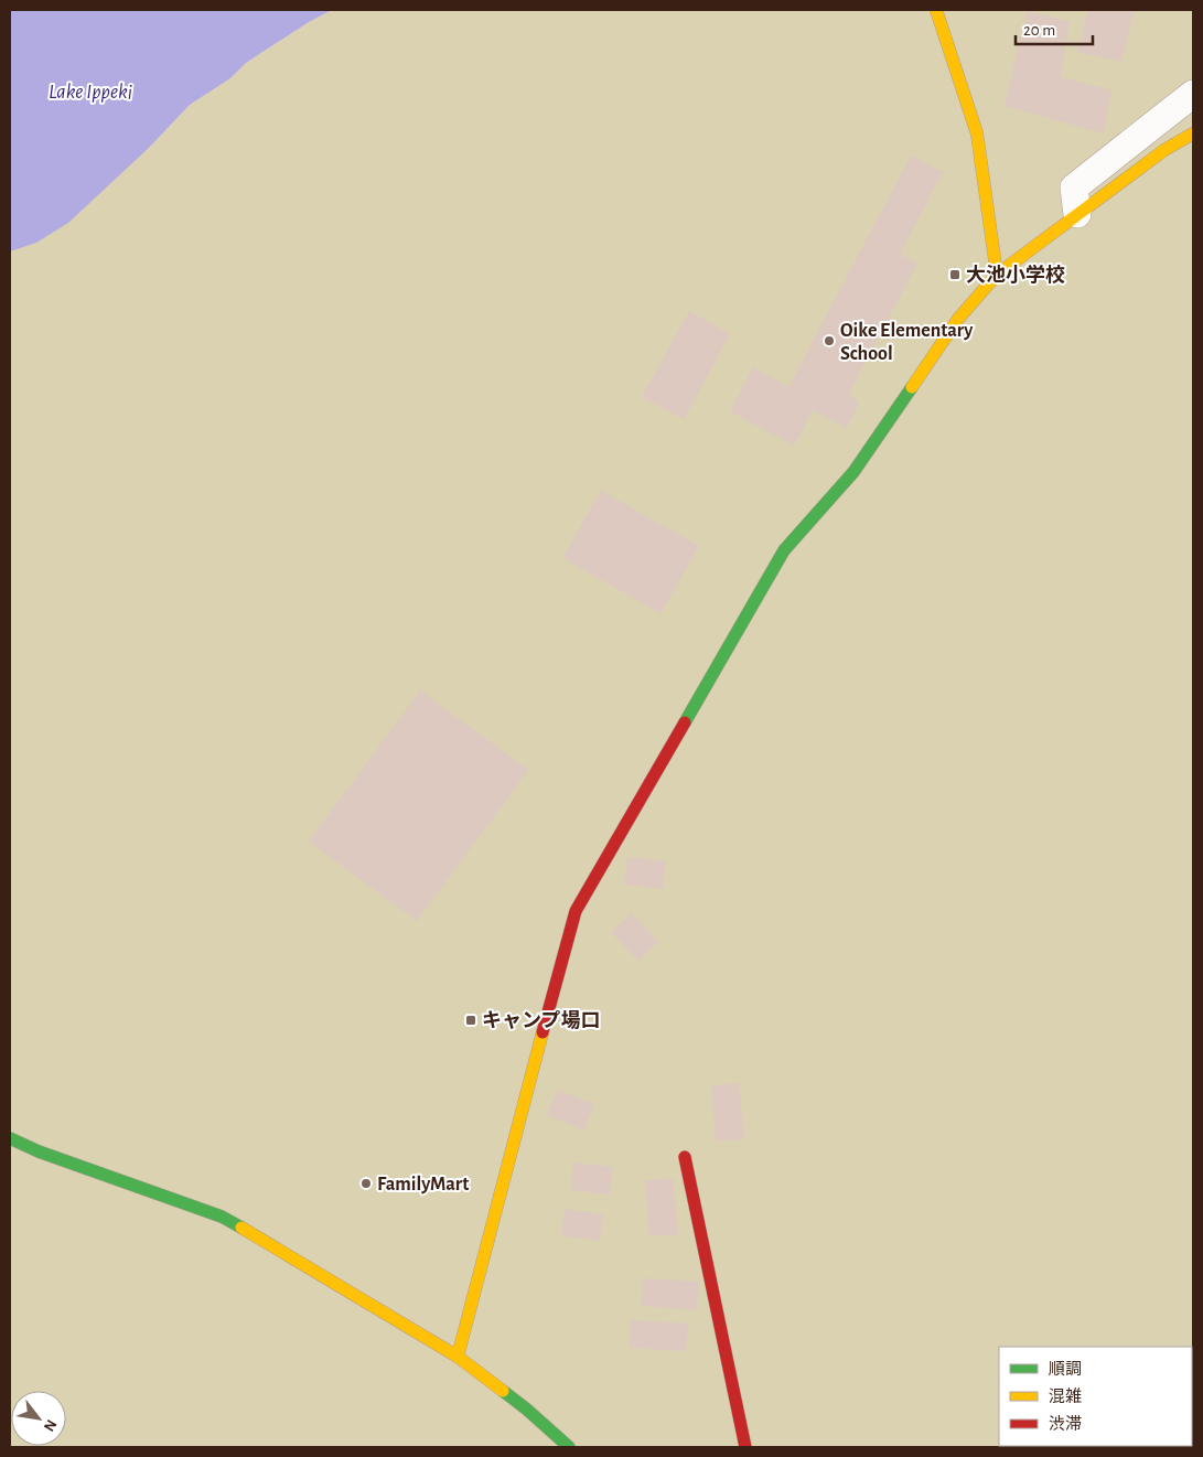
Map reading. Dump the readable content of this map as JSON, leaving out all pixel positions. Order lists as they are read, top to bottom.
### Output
{
  "water": ["Lake Ippeki"],
  "places": {
    "transit": ["大池小学校", "キャンプ場口"],
    "other": ["Oike Elementary School", "FamilyMart"]
  },
  "legend": ["順調", "混雑", "渋滞"],
  "scale_bar": "20 m",
  "north": "bottom right"
}
